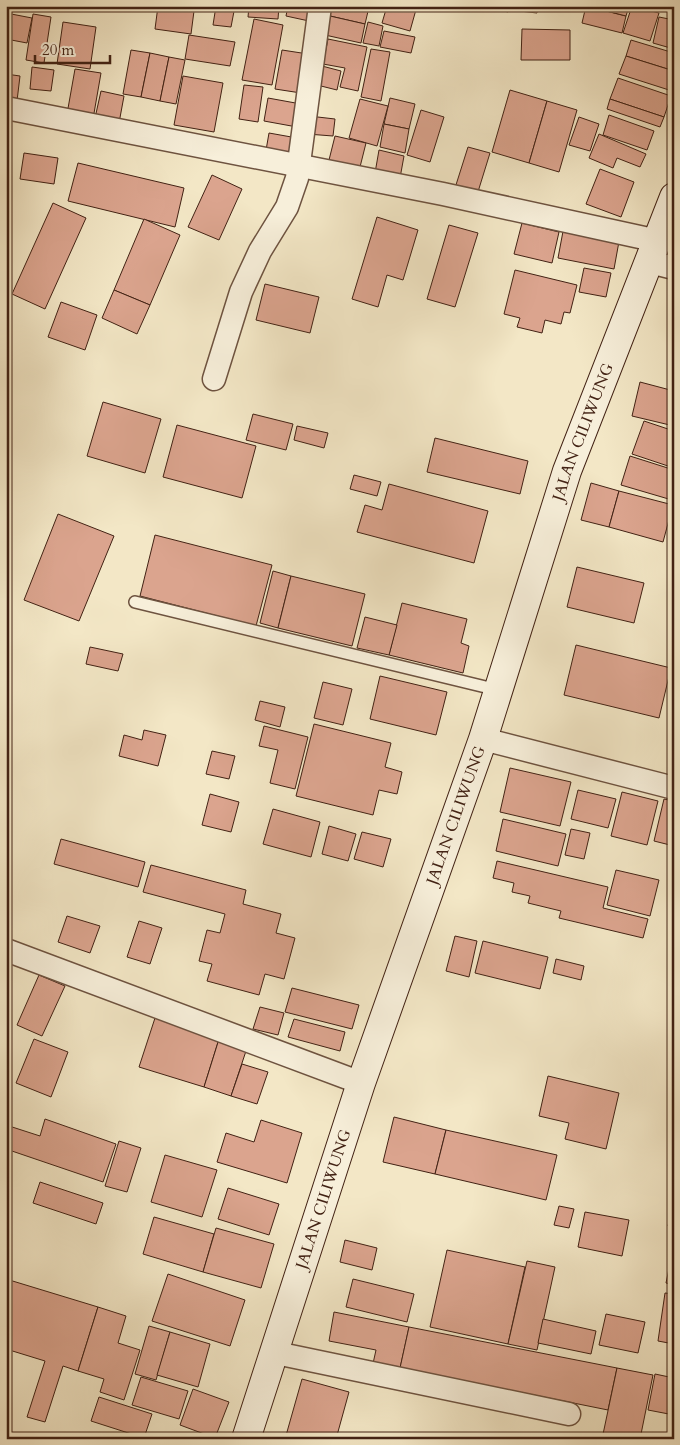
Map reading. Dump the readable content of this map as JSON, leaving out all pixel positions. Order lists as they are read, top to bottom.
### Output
{
  "streets": {
    "main road": ["JALAN CILIWUNG"]
  },
  "scale_bar": "20 m"
}
